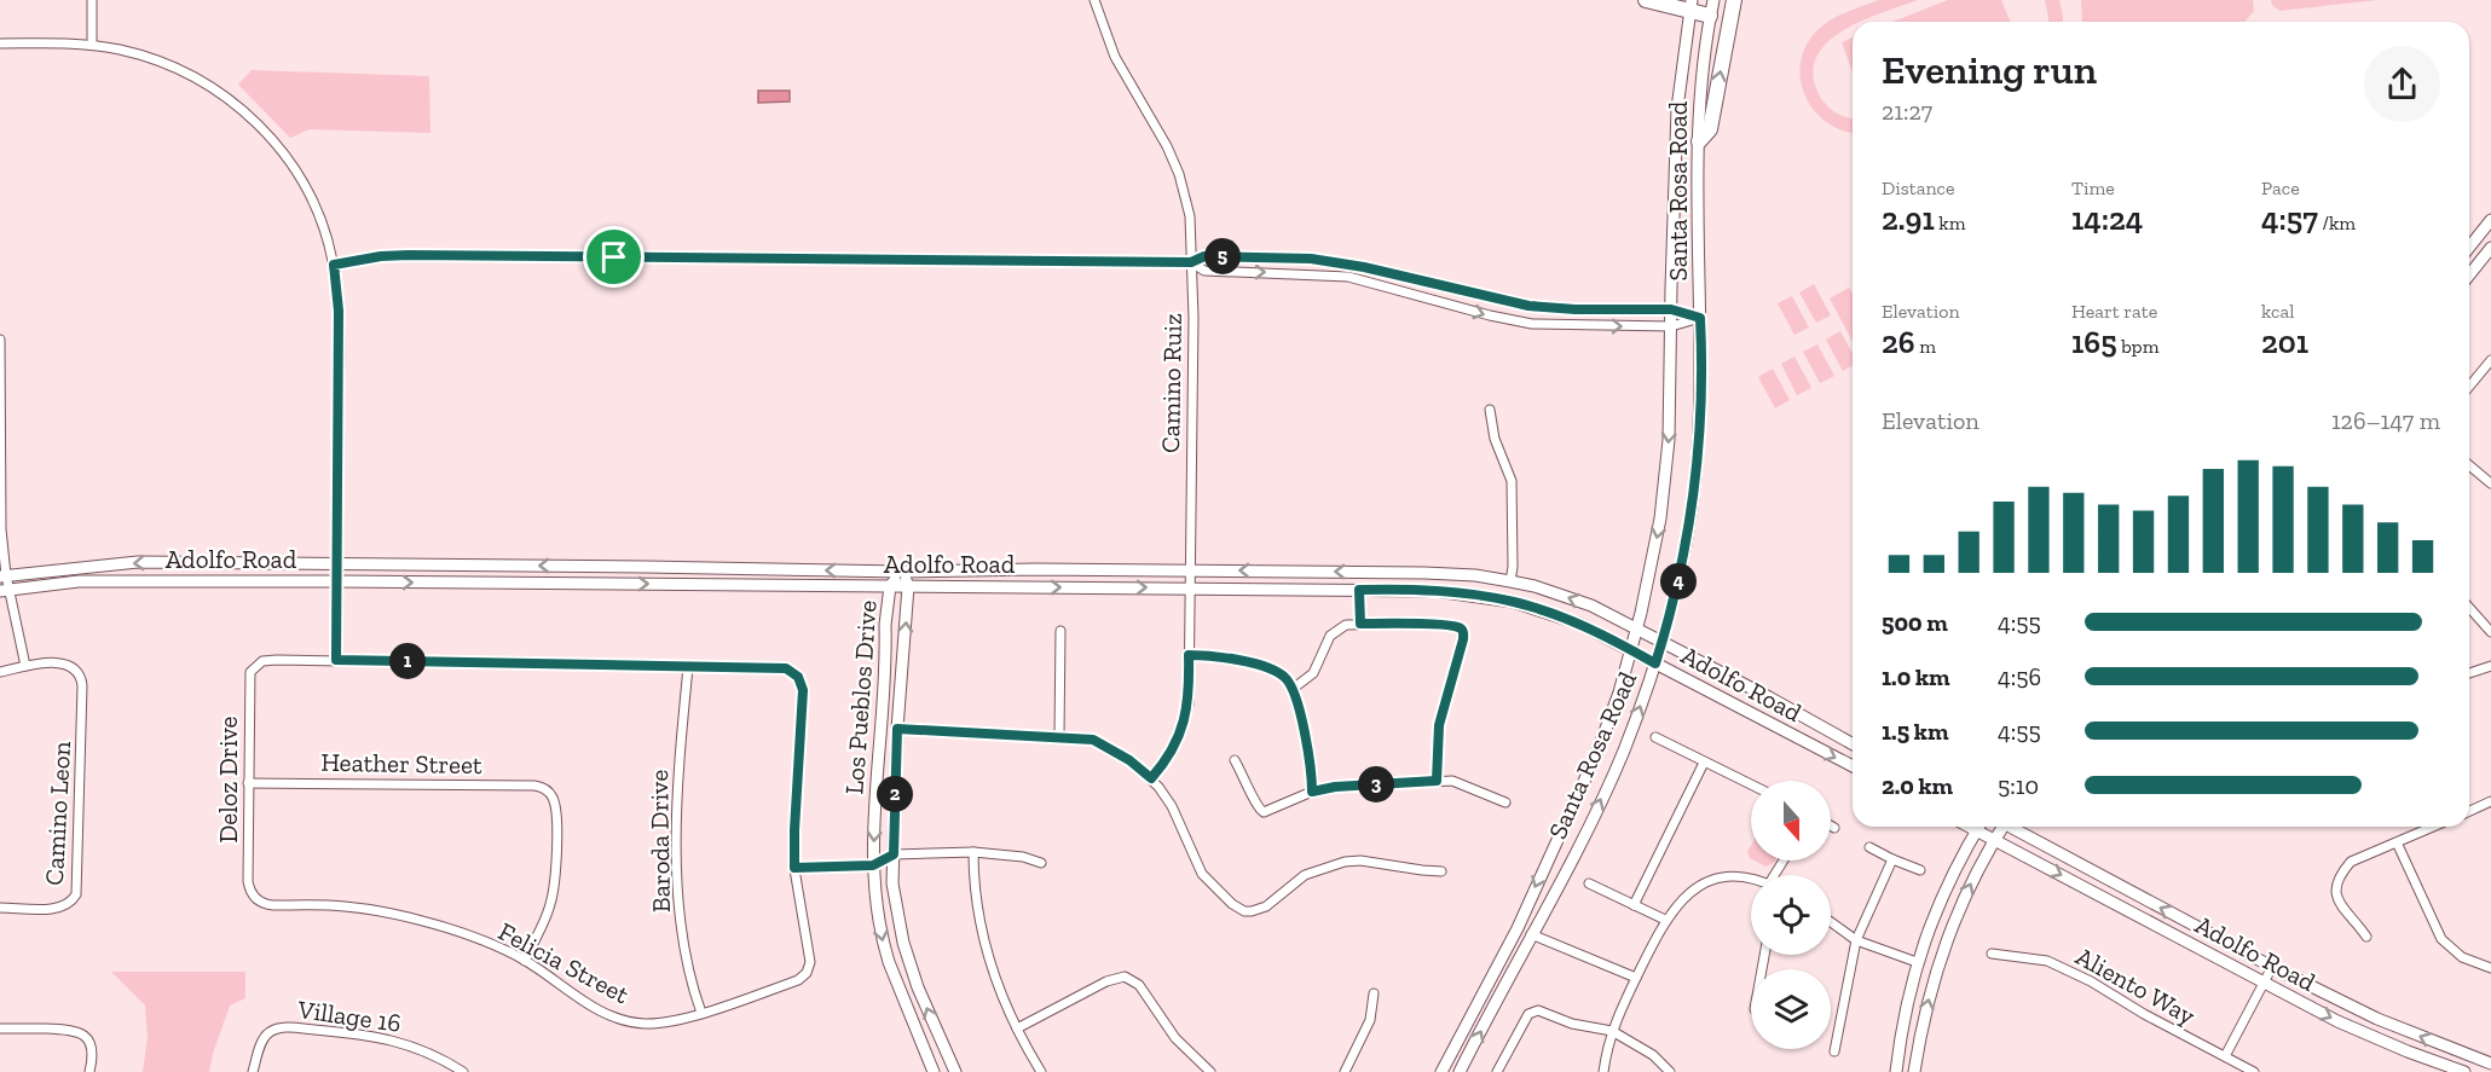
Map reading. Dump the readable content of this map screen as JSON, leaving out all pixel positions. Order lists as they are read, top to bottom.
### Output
{
  "streets": {
    "main road": ["Santa Rosa Road", "Adolfo Road", "Los Pueblos Drive"],
    "street": [
      "Camino Ruiz",
      "Heather Street",
      "Deloz Drive",
      "Camino Leon",
      "Baroda Drive",
      "Felicia Street",
      "Aliento Way",
      "Village 16"
    ]
  },
  "crossings": [
    ["Santa Rosa Road", "Adolfo Road"],
    ["Camino Ruiz", "Adolfo Road"],
    ["Adolfo Road", "Los Pueblos Drive"],
    ["Heather Street", "Deloz Drive"],
    ["Heather Street", "Felicia Street"],
    ["Deloz Drive", "Felicia Street"],
    ["Baroda Drive", "Felicia Street"]
  ],
  "north": "bottom",
  "page": {
    "heading": ["Evening run", "21:27"],
    "stats": [
      ["Distance", "2.91 km"],
      ["Time", "14:24"],
      ["Pace", "4:57 /km"],
      ["Elevation", "26 m"],
      ["Heart rate", "165 bpm"],
      ["kcal", "201"]
    ],
    "pins": [
      "5",
      "4",
      "1",
      "3",
      "2"
    ],
    "chart": ["Elevation", "126–147 m"],
    "list": [
      {
        "name": "500 m",
        "note": "4:55"
      },
      {
        "name": "1.0 km",
        "note": "4:56"
      },
      {
        "name": "1.5 km",
        "note": "4:55"
      },
      {
        "name": "2.0 km",
        "note": "5:10"
      }
    ]
  }
}
